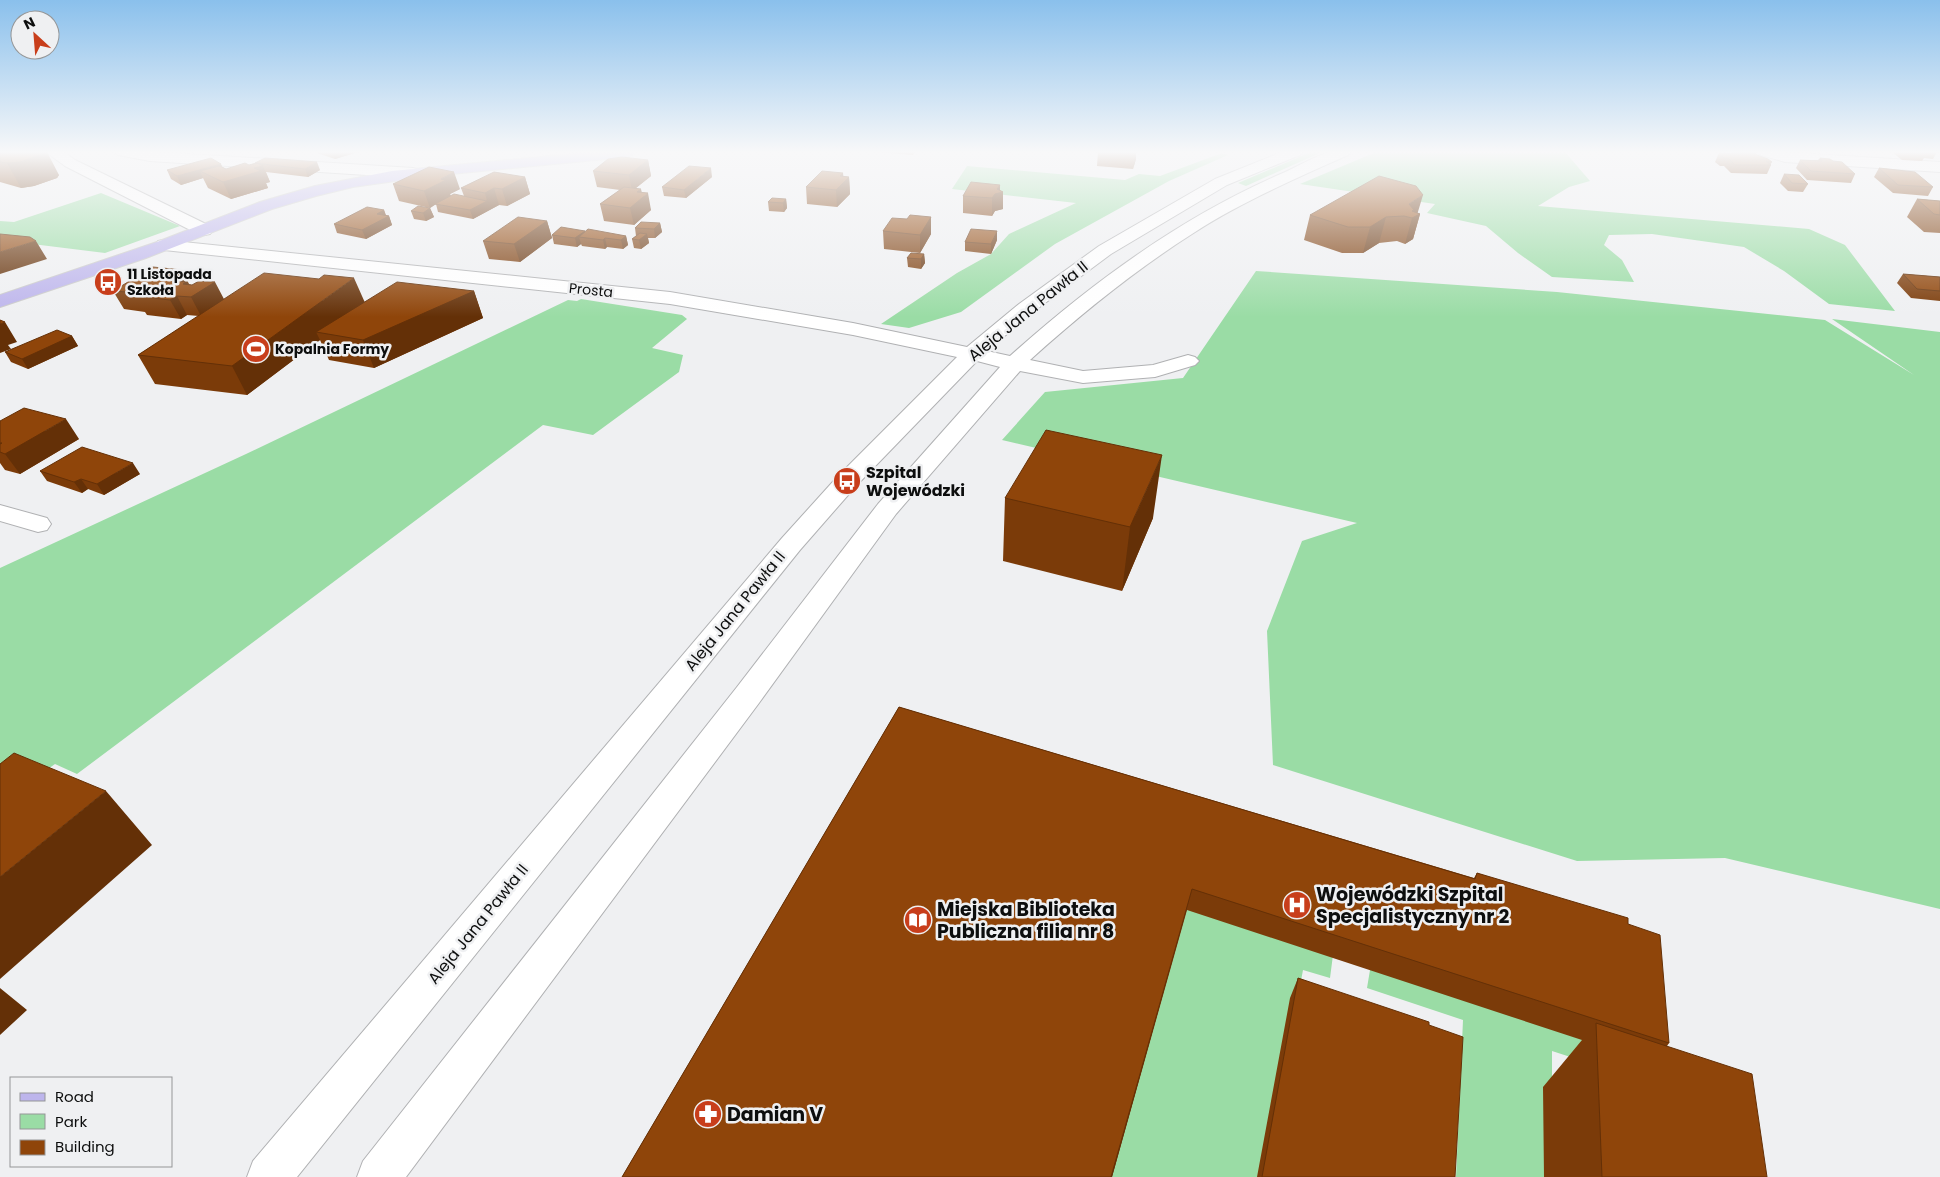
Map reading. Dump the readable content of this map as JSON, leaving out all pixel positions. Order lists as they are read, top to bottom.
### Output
{
  "streets": {
    "street": ["Prosta", "Aleja Jana Pawła II"]
  },
  "crossings": [
    ["Prosta", "Aleja Jana Pawła II"]
  ],
  "places": {
    "bus stop": ["11 Listopada Szkoła", "Szpital Wojewódzki"],
    "sports": ["Kopalnia Formy"],
    "hospital": ["Wojewódzki Szpital Specjalistyczny nr 2"],
    "library": ["Miejska Biblioteka Publiczna filia nr 8"],
    "pharmacy": ["Damian V"]
  },
  "legend": ["Road", "Park", "Building"],
  "north": "top left"
}
